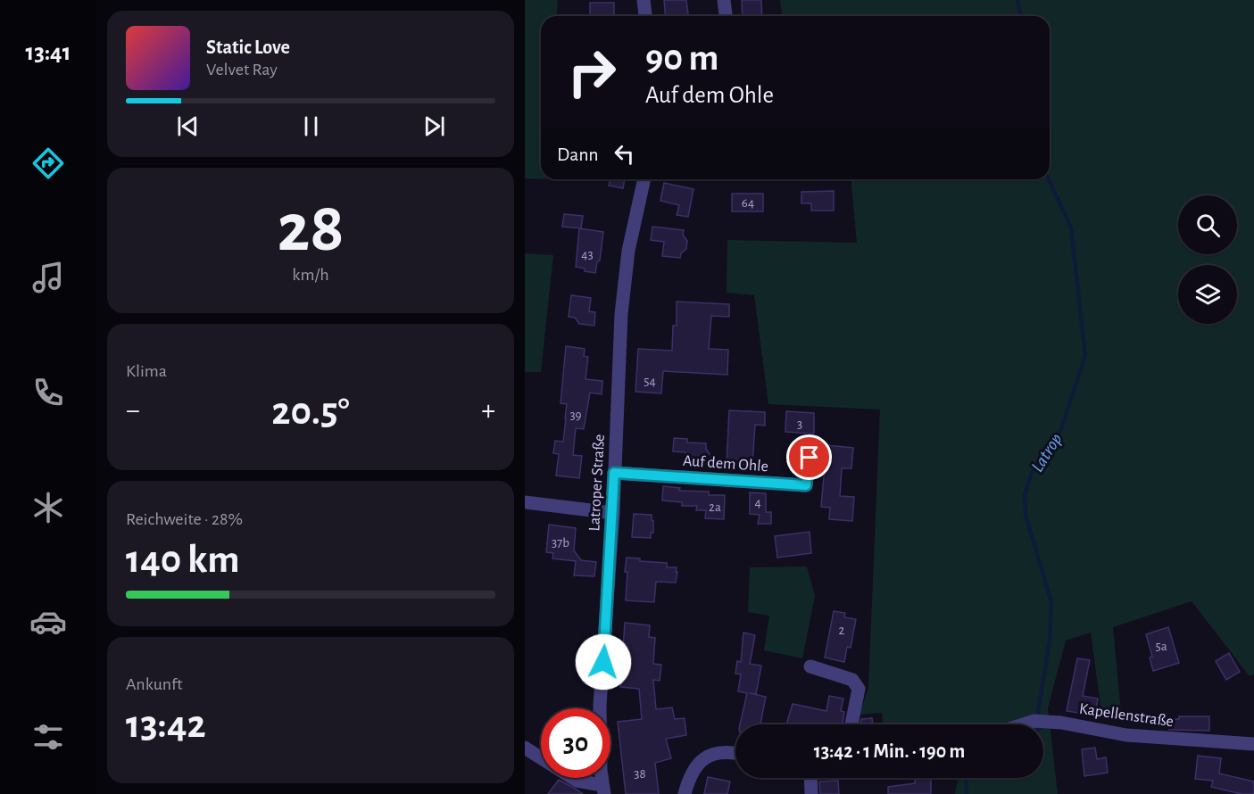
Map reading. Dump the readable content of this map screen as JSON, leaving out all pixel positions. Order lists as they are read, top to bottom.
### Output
{
  "streets": {
    "street": ["Auf dem Ohle", "Latroper Straße", "Kapellenstraße"]
  },
  "crossings": [
    ["Auf dem Ohle", "Latroper Straße"]
  ],
  "water": ["Latrop"],
  "house_numbers": [
    "64",
    "43",
    "54",
    "39",
    "3",
    "4",
    "2a",
    "37b",
    "2",
    "5a",
    "38"
  ],
  "page": {
    "tabs": "13:41",
    "turn": ["90 m", "Auf dem Ohle"],
    "song": ["Static Love", "Velvet Ray"],
    "then": "Dann",
    "tile": [
      ["28", "km/h"],
      "Klima",
      ["Reichweite · 28%", "140 km"],
      ["Ankunft", "13:42"]
    ],
    "heat": ["−", "20.5°", "+"],
    "limit": "30",
    "trip": "13:42 · 1 Min. · 190 m"
  }
}
